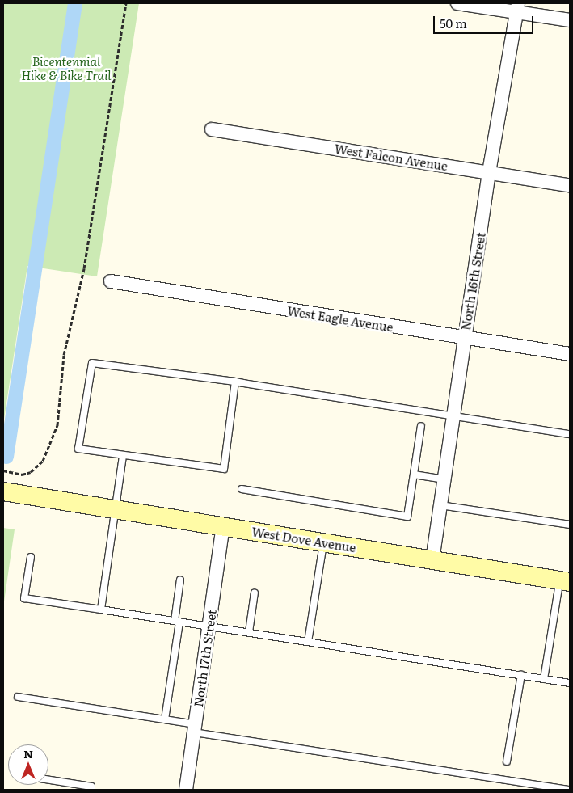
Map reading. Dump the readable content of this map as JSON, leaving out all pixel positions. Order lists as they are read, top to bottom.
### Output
{
  "streets": {
    "main road": ["West Dove Avenue"],
    "street": [
      "West Falcon Avenue",
      "North 16th Street",
      "West Eagle Avenue",
      "North 17th Street"
    ]
  },
  "crossings": [
    ["West Falcon Avenue", "North 16th Street"],
    ["North 16th Street", "West Eagle Avenue"],
    ["North 16th Street", "West Dove Avenue"],
    ["West Dove Avenue", "North 17th Street"]
  ],
  "parks": ["Bicentennial Hike & Bike Trail"],
  "scale_bar": "50 m",
  "north": "top"
}
